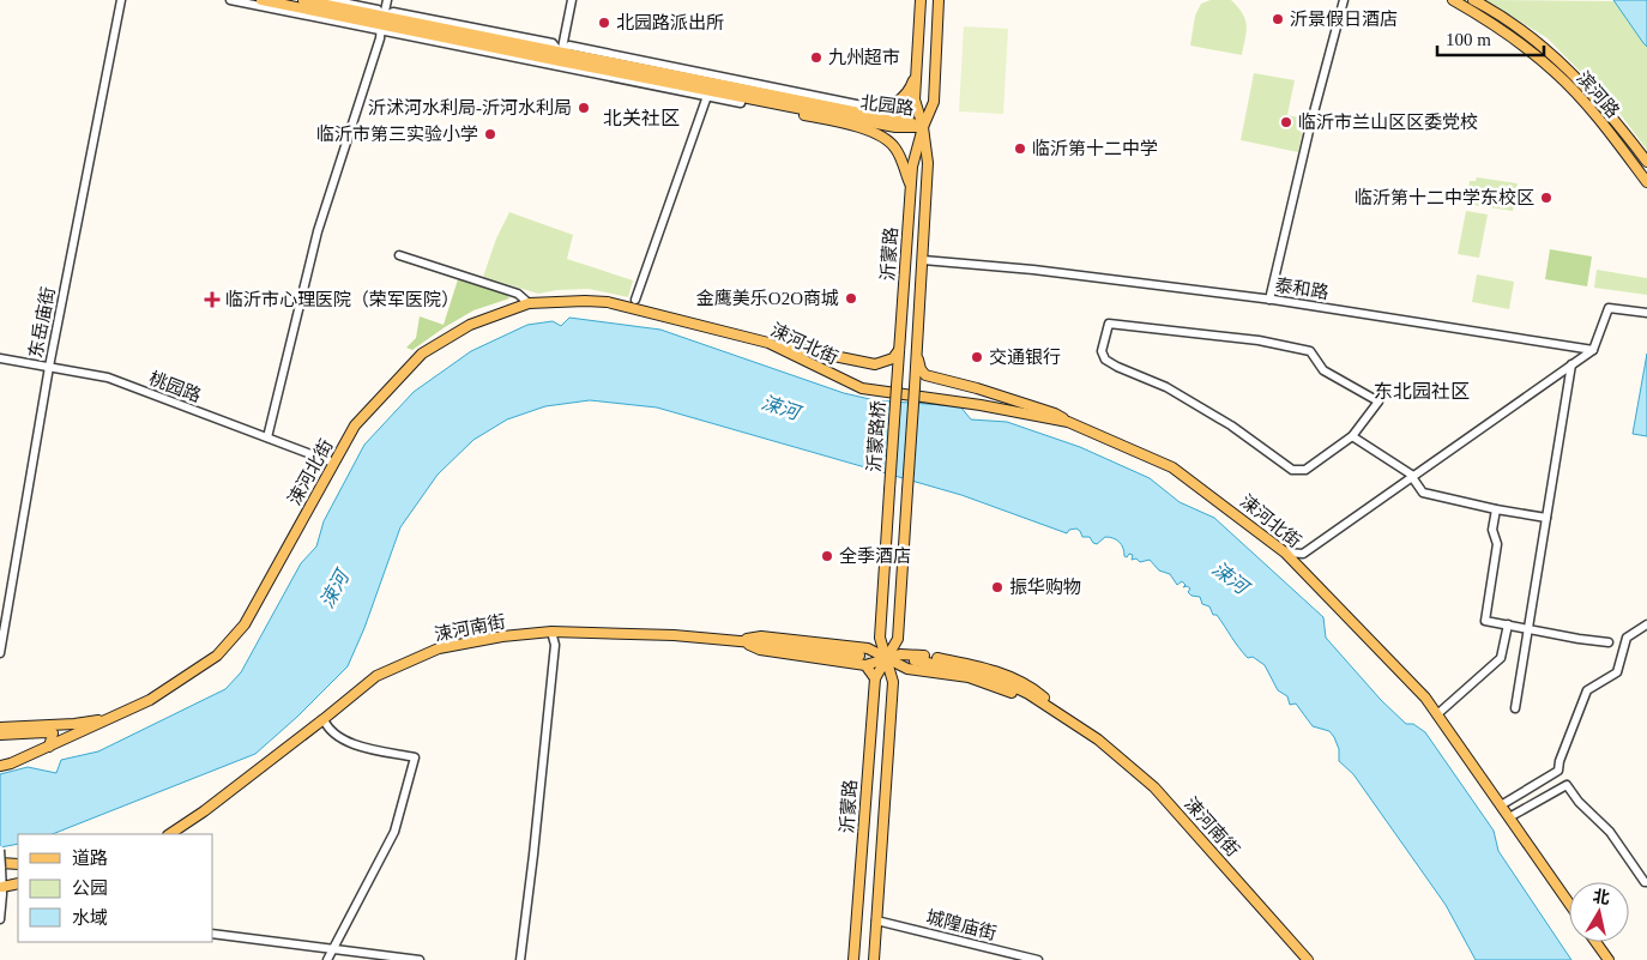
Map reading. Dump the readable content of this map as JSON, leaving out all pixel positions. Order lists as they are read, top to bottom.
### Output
{
  "streets": {
    "main road": [
      "滨河路",
      "北园路",
      "沂蒙路",
      "涑河北街",
      "沂蒙路桥",
      "涑河南街"
    ],
    "street": [
      "泰和路",
      "东岳庙街",
      "桃园路",
      "城隍庙街"
    ]
  },
  "crossings": [
    ["北园路", "沂蒙路"],
    ["沂蒙路", "泰和路"],
    ["沂蒙路", "沂蒙路桥"],
    ["沂蒙路", "城隍庙街"],
    ["东岳庙街", "桃园路"],
    ["涑河北街", "桃园路"]
  ],
  "districts": ["北关社区", "东北园社区"],
  "water": ["涑河"],
  "places": {
    "other": [
      "沂景假日酒店",
      "北园路派出所",
      "九州超市",
      "沂沭河水利局-沂河水利局",
      "临沂市兰山区区委党校",
      "临沂市第三实验小学",
      "临沂第十二中学",
      "临沂第十二中学东校区",
      "金鹰美乐O2O商城",
      "交通银行",
      "全季酒店",
      "振华购物"
    ],
    "health": ["临沂市心理医院（荣军医院）"]
  },
  "legend": ["道路", "公园", "水域"],
  "scale_bar": "100 m",
  "north": "top"
}
